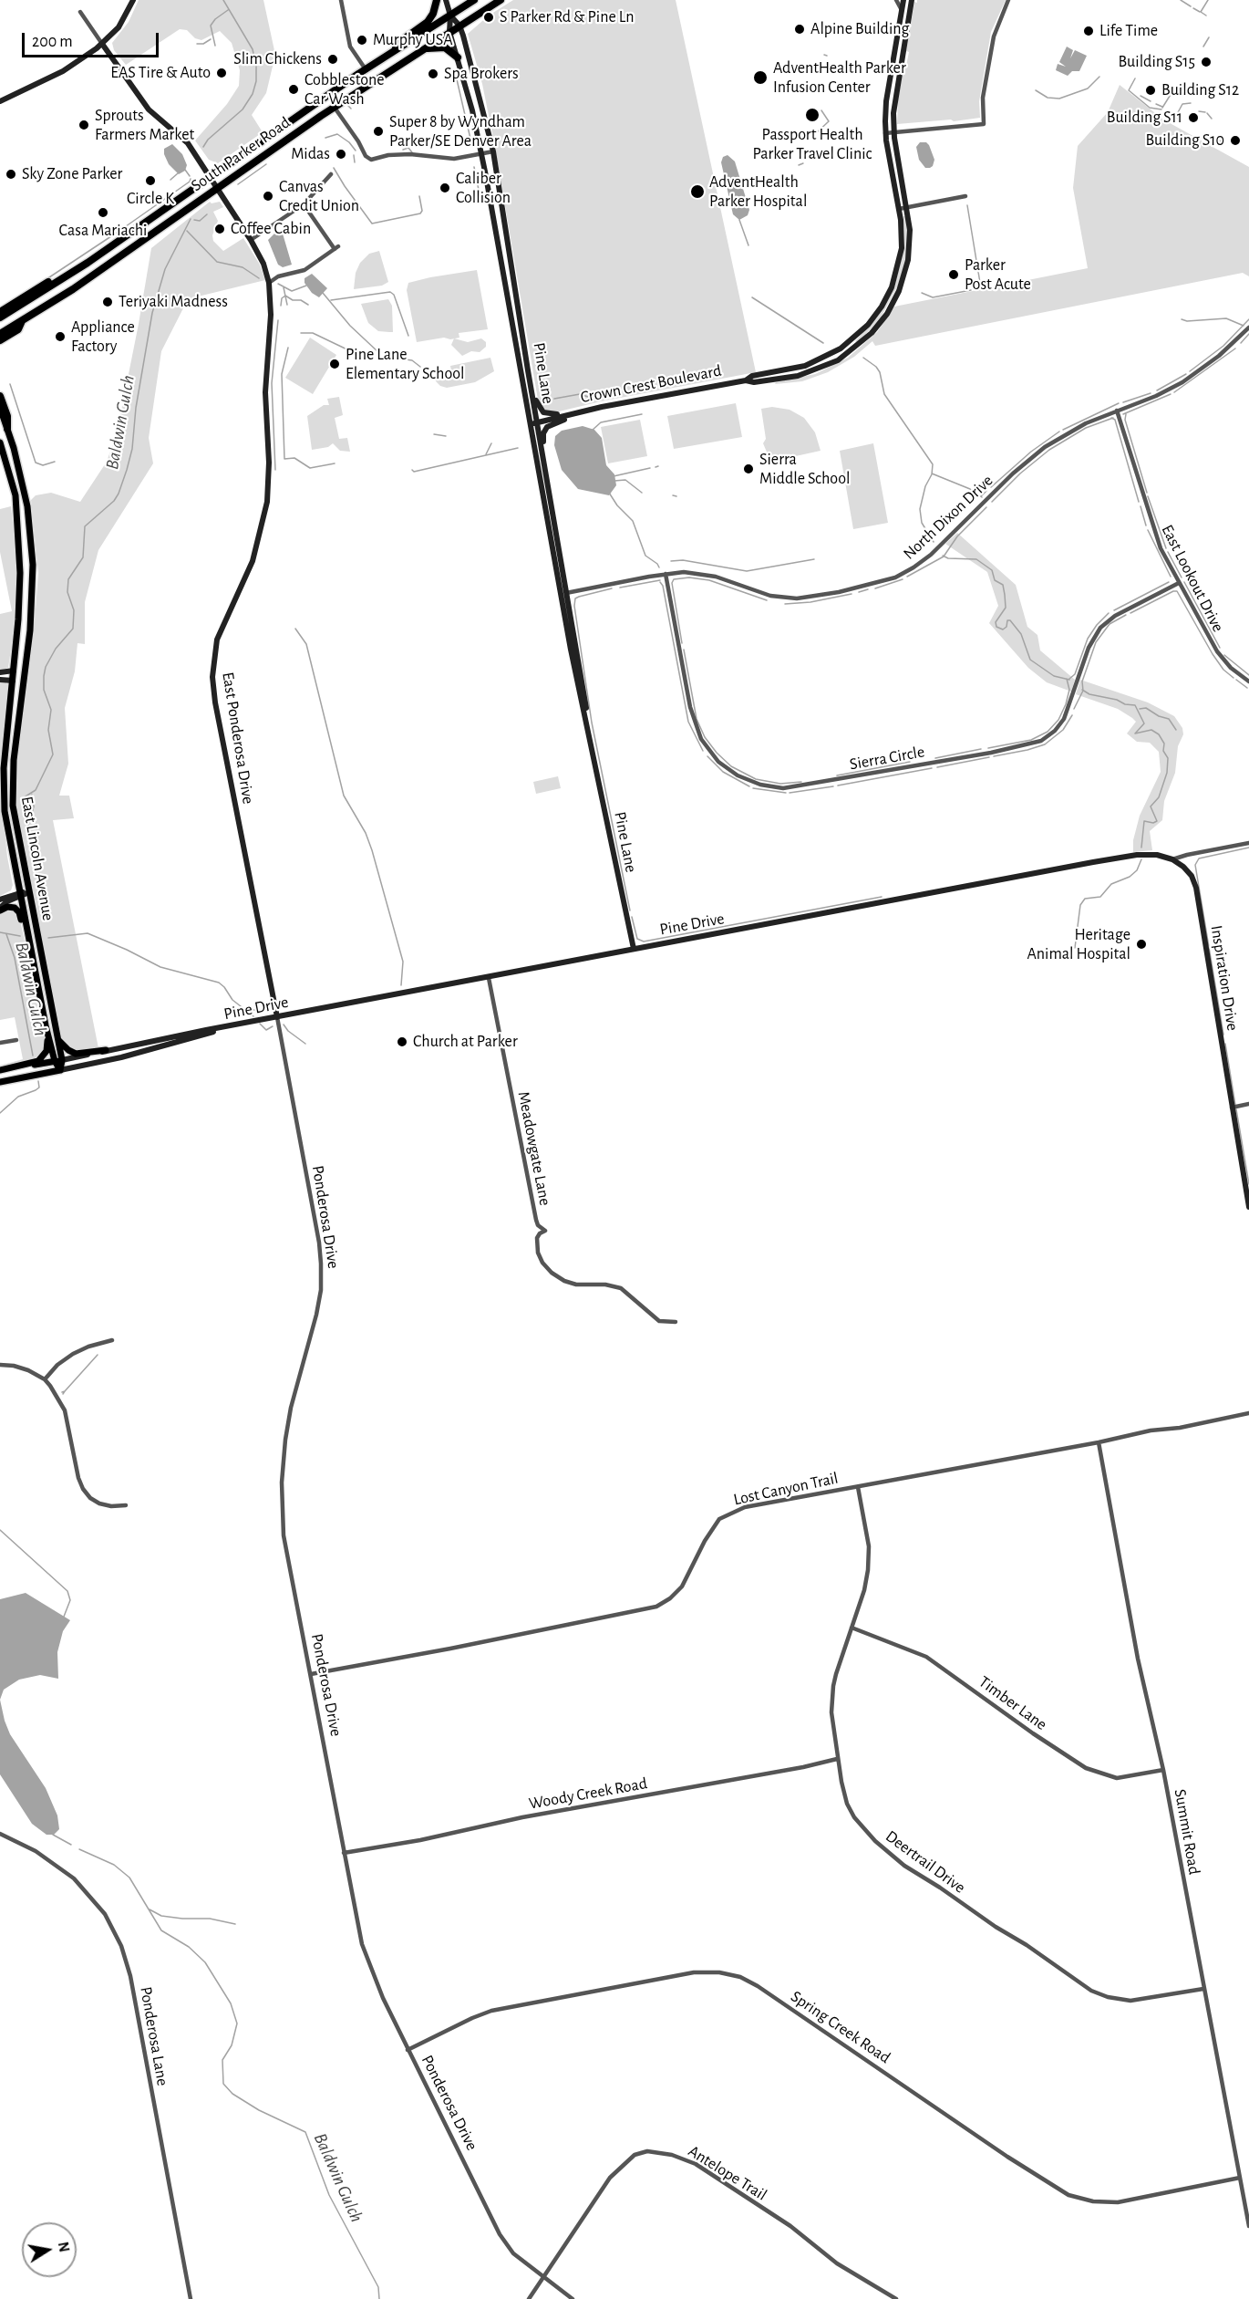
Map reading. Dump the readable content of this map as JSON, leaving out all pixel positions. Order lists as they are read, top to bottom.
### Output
{
  "streets": {
    "highway": ["South Parker Road"],
    "main road": [
      "Pine Lane",
      "Crown Crest Boulevard",
      "East Ponderosa Drive",
      "East Lincoln Avenue",
      "Pine Drive",
      "Inspiration Drive"
    ],
    "street": [
      "North Dixon Drive",
      "East Lookout Drive",
      "Sierra Circle",
      "Meadowgate Lane",
      "Ponderosa Drive",
      "Lost Canyon Trail",
      "Timber Lane",
      "Woody Creek Road",
      "Summit Road",
      "Deertrail Drive",
      "Spring Creek Road",
      "Ponderosa Lane",
      "Antelope Trail"
    ]
  },
  "crossings": [
    ["South Parker Road", "Pine Lane"],
    ["South Parker Road", "East Ponderosa Drive"],
    ["Pine Lane", "Crown Crest Boulevard"],
    ["Pine Lane", "North Dixon Drive"],
    ["Pine Lane", "Pine Drive"],
    ["North Dixon Drive", "East Lookout Drive"],
    ["North Dixon Drive", "Sierra Circle"],
    ["East Lookout Drive", "Sierra Circle"],
    ["East Ponderosa Drive", "Pine Drive"],
    ["East Ponderosa Drive", "Ponderosa Drive"],
    ["East Lincoln Avenue", "Pine Drive"],
    ["Pine Drive", "Inspiration Drive"],
    ["Pine Drive", "Meadowgate Lane"],
    ["Pine Drive", "Ponderosa Drive"],
    ["Ponderosa Drive", "Lost Canyon Trail"],
    ["Ponderosa Drive", "Woody Creek Road"],
    ["Ponderosa Drive", "Spring Creek Road"],
    ["Ponderosa Drive", "Antelope Trail"],
    ["Lost Canyon Trail", "Summit Road"],
    ["Lost Canyon Trail", "Deertrail Drive"],
    ["Timber Lane", "Summit Road"],
    ["Timber Lane", "Deertrail Drive"],
    ["Woody Creek Road", "Deertrail Drive"],
    ["Summit Road", "Deertrail Drive"],
    ["Summit Road", "Spring Creek Road"]
  ],
  "water": ["Baldwin Gulch"],
  "places": [
    "S Parker Rd & Pine Ln",
    "Alpine Building",
    "Life Time",
    "Murphy USA",
    "Slim Chickens",
    "Building S15",
    "EAS Tire & Auto",
    "Spa Brokers",
    "AdventHealth Parker Infusion Center",
    "Cobblestone Car Wash",
    "Building S12",
    "Passport Health Parker Travel Clinic",
    "Building S11",
    "Sprouts Farmers Market",
    "Super 8 by Wyndham Parker/SE Denver Area",
    "Building S10",
    "Midas",
    "Sky Zone Parker",
    "Circle K",
    "Caliber Collision",
    "AdventHealth Parker Hospital",
    "Canvas Credit Union",
    "Casa Mariachi",
    "Coffee Cabin",
    "Parker Post Acute",
    "Teriyaki Madness",
    "Appliance Factory",
    "Pine Lane Elementary School",
    "Sierra Middle School",
    "Heritage Animal Hospital",
    "Church at Parker"
  ],
  "scale_bar": "200 m",
  "north": "right"
}
